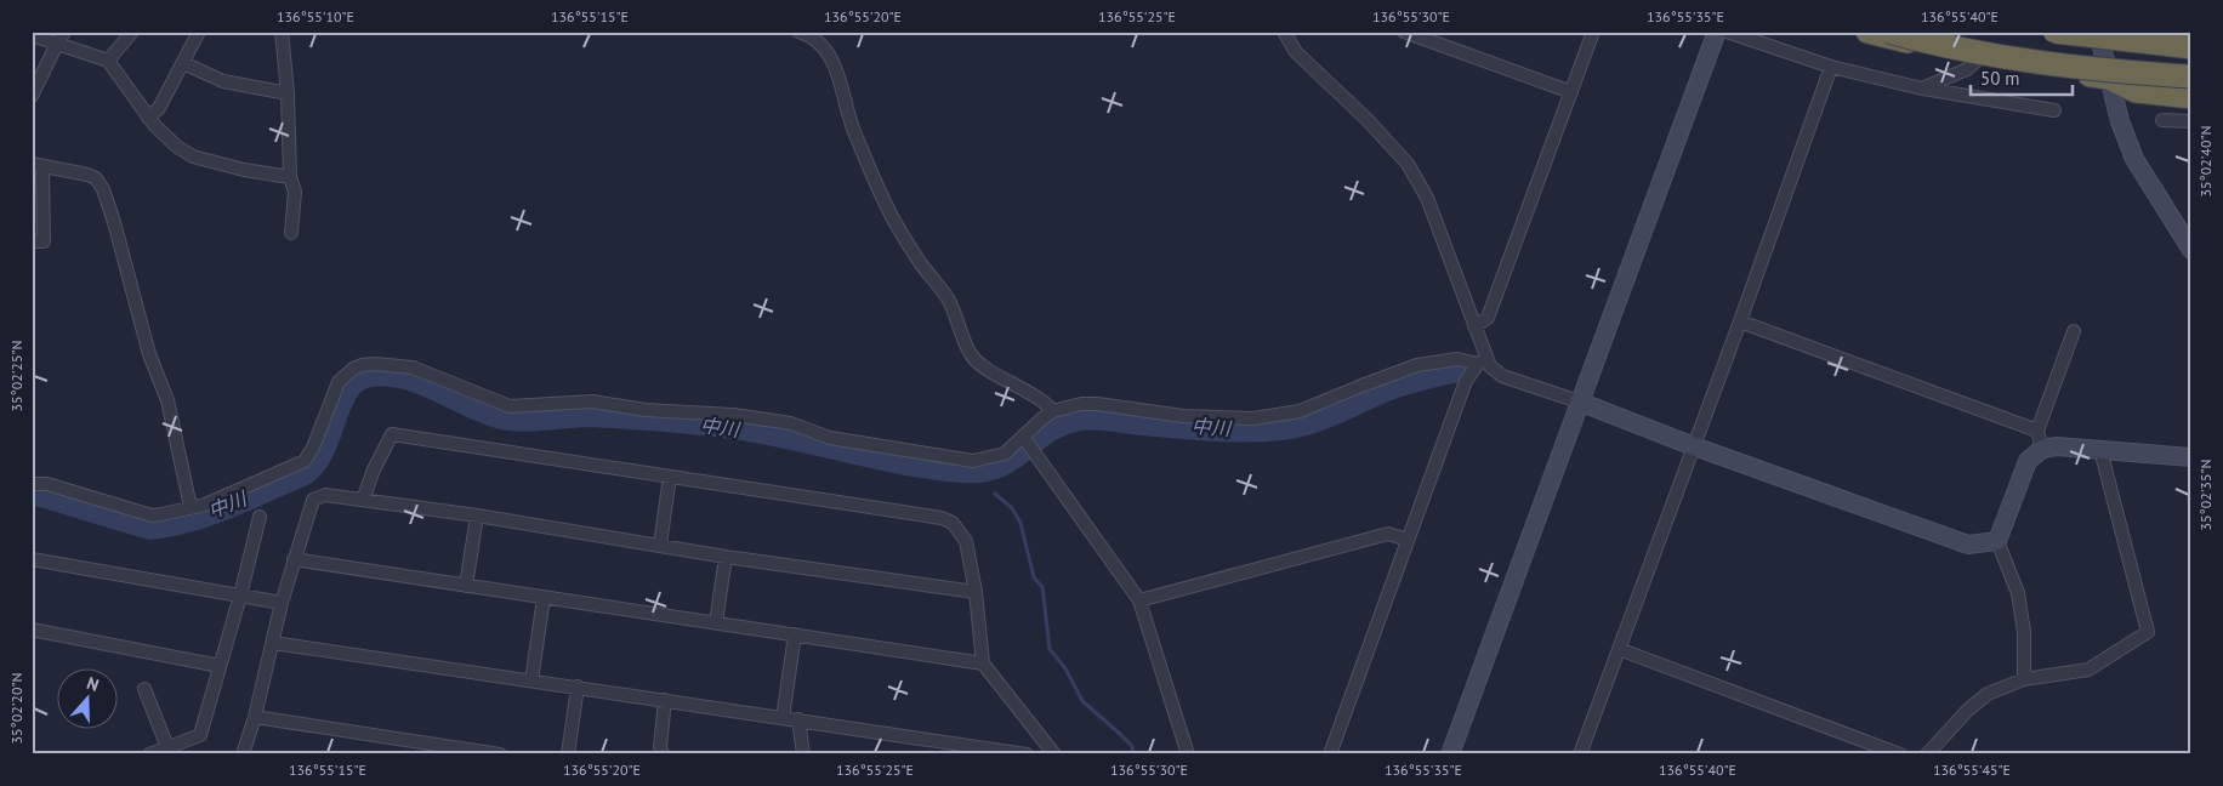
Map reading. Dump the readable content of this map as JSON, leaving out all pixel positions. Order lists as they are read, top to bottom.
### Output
{
  "water": ["中川"],
  "scale_bar": "50 m",
  "north": "top",
  "coordinates": [
    "136°55'10\"E",
    "136°55'15\"E",
    "136°55'20\"E",
    "136°55'25\"E",
    "136°55'30\"E",
    "136°55'35\"E",
    "136°55'40\"E",
    "35°02'40\"N",
    "35°02'25\"N",
    "35°02'35\"N",
    "35°02'20\"N",
    "136°55'45\"E"
  ]
}
